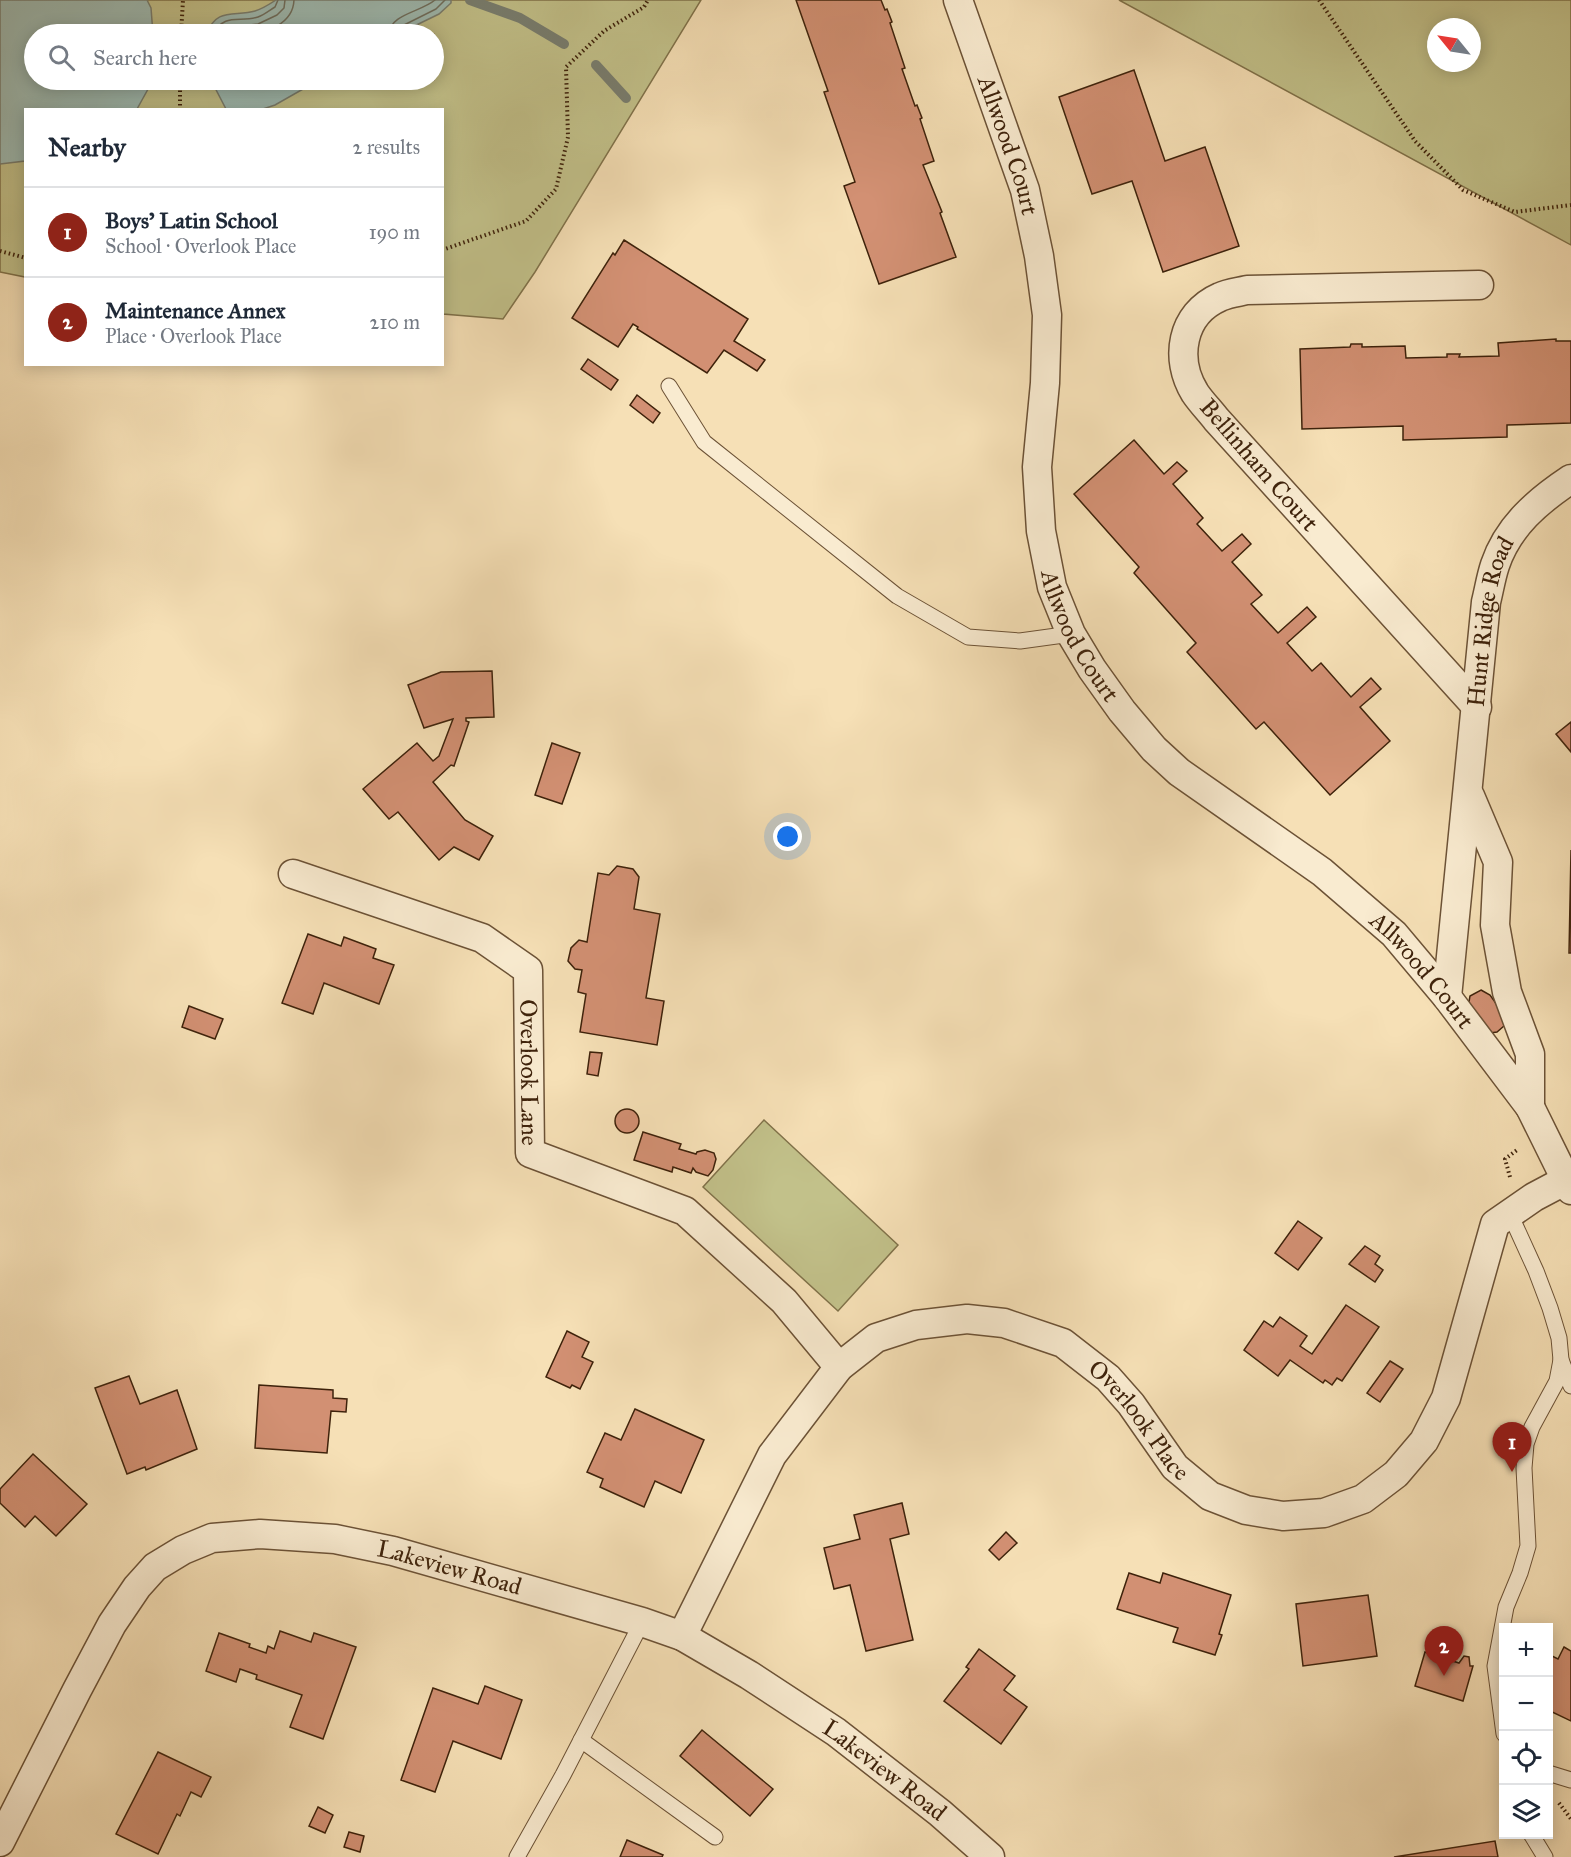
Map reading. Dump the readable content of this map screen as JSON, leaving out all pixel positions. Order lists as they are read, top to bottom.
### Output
{
  "streets": {
    "street": [
      "Allwood Court",
      "Bellinham Court",
      "Hunt Ridge Road",
      "Overlook Lane",
      "Overlook Place",
      "Lakeview Road"
    ]
  },
  "crossings": [
    ["Allwood Court", "Hunt Ridge Road"],
    ["Allwood Court", "Overlook Place"],
    ["Bellinham Court", "Hunt Ridge Road"],
    ["Overlook Lane", "Overlook Place"],
    ["Overlook Place", "Lakeview Road"]
  ],
  "north": "top left",
  "page": {
    "search": "Search here",
    "heading": ["Nearby", "2 results"],
    "list": [
      {
        "mark": "1",
        "name": "Boys’ Latin School",
        "note": "School · Overlook Place",
        "value": "190 m"
      },
      {
        "mark": "2",
        "name": "Maintenance Annex",
        "note": "Place · Overlook Place",
        "value": "210 m"
      }
    ],
    "pins": ["1", "2"],
    "map_buttons": ["+", "−"]
  }
}
